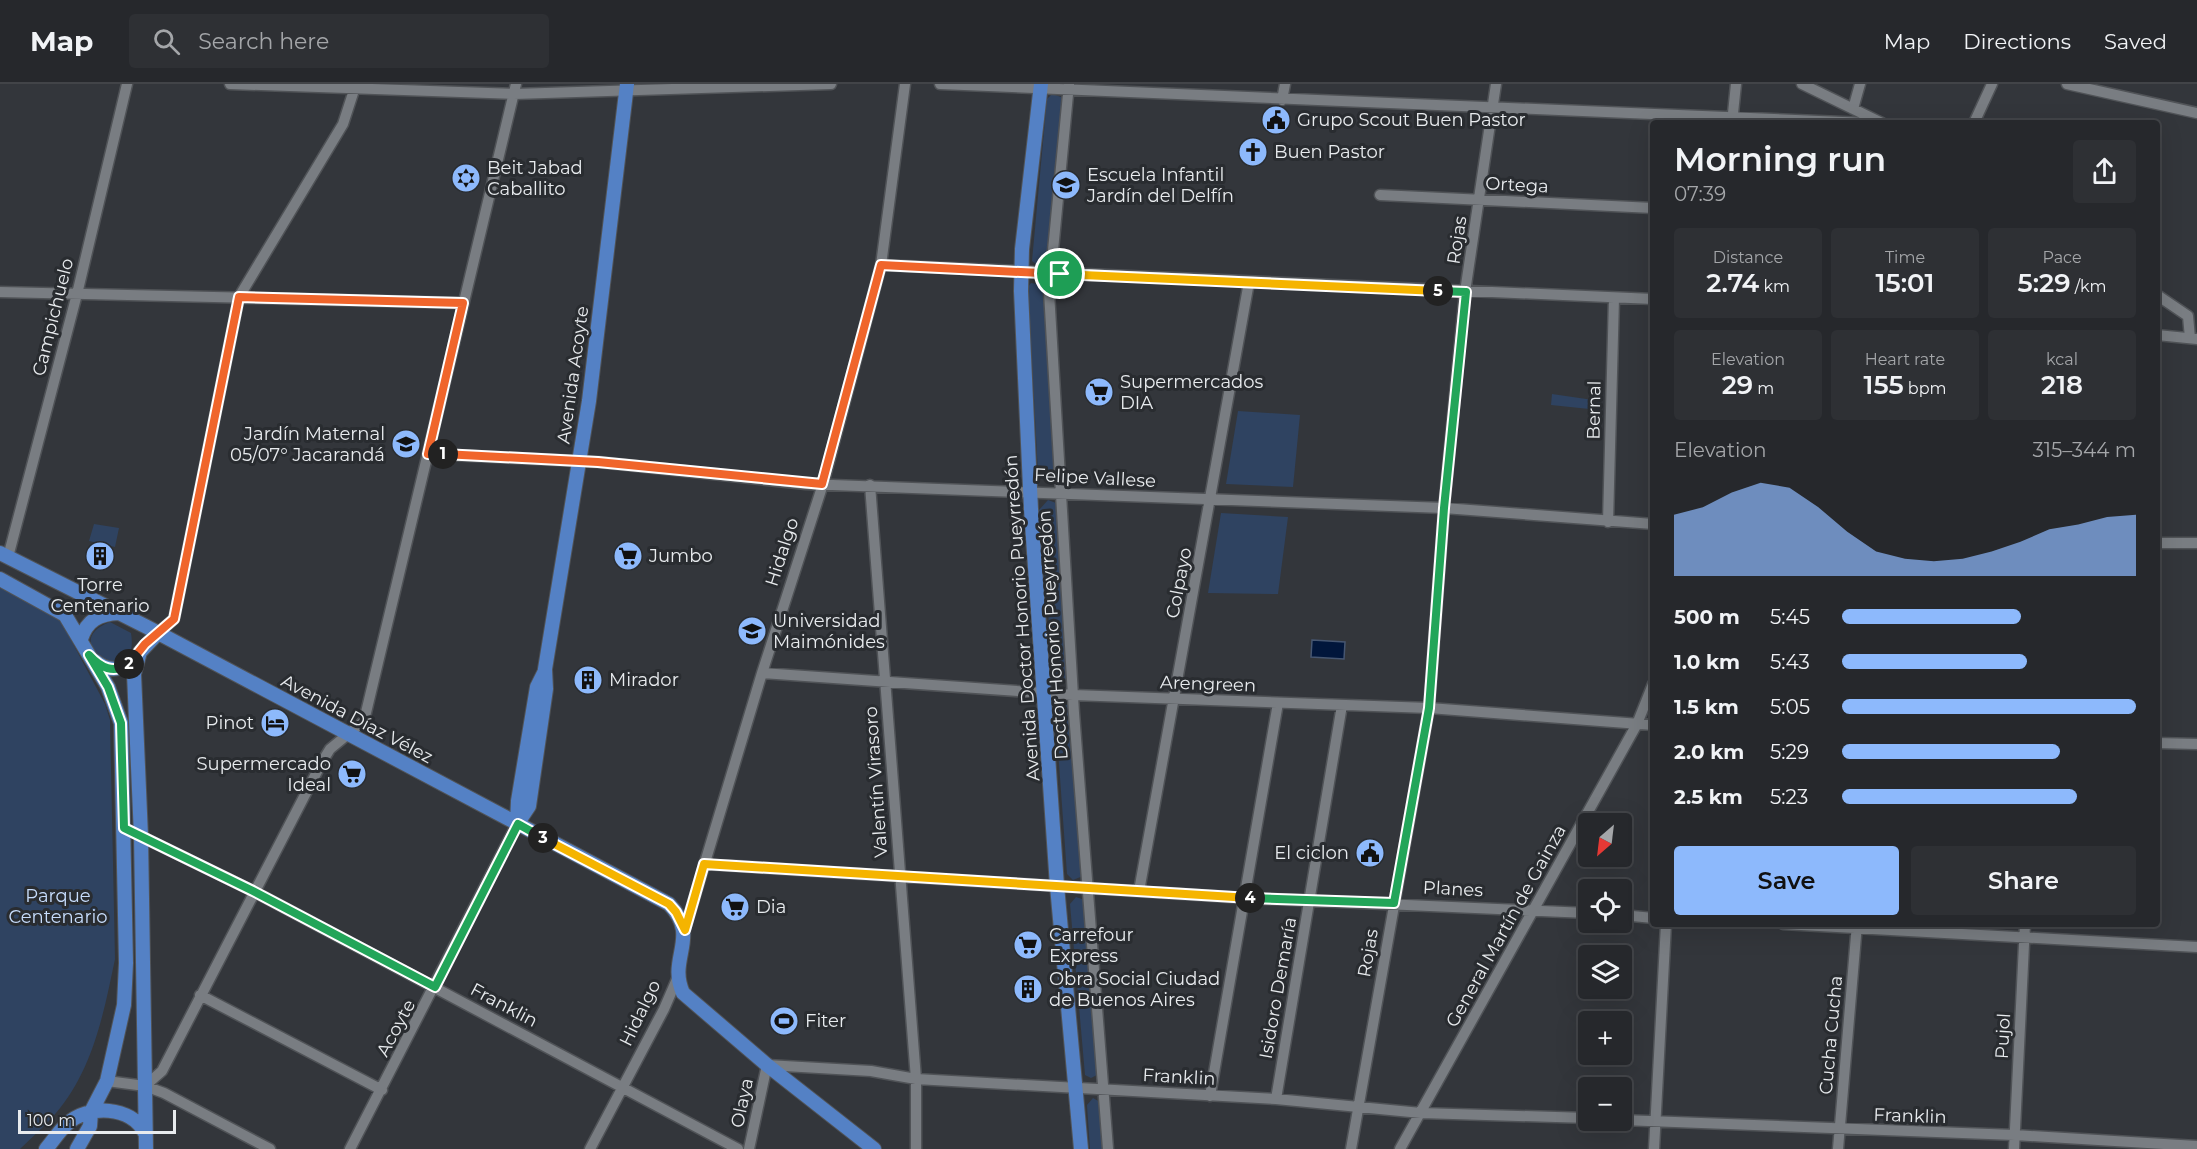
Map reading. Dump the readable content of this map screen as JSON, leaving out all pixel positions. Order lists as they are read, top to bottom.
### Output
{
  "streets": {
    "main road": [
      "Avenida Acoyte",
      "Hidalgo",
      "Avenida Doctor Honorio Pueyrredón",
      "Avenida Díaz Vélez"
    ],
    "street": [
      "Ortega",
      "Rojas",
      "Campichuelo",
      "Bernal",
      "Felipe Vallese",
      "Colpayo",
      "Doctor Honorio Pueyrredón",
      "Arengreen",
      "Valentín Virasoro",
      "Planes",
      "General Martín de Gainza",
      "Isidoro Demaría",
      "Franklin",
      "Acoyte",
      "Cucha Cucha",
      "Pujol",
      "Olaya"
    ]
  },
  "crossings": [
    ["Ortega", "Rojas"],
    ["Rojas", "Felipe Vallese"],
    ["Rojas", "Arengreen"],
    ["Rojas", "Planes"],
    ["Rojas", "Franklin"],
    ["Campichuelo", "Avenida Díaz Vélez"],
    ["Avenida Acoyte", "Felipe Vallese"],
    ["Avenida Acoyte", "Avenida Díaz Vélez"],
    ["Avenida Acoyte", "Acoyte"],
    ["Bernal", "Felipe Vallese"],
    ["Felipe Vallese", "Hidalgo"],
    ["Felipe Vallese", "Colpayo"],
    ["Felipe Vallese", "Avenida Doctor Honorio Pueyrredón"],
    ["Felipe Vallese", "Doctor Honorio Pueyrredón"],
    ["Felipe Vallese", "Valentín Virasoro"],
    ["Hidalgo", "Arengreen"],
    ["Hidalgo", "Avenida Díaz Vélez"],
    ["Hidalgo", "Planes"],
    ["Hidalgo", "Franklin"],
    ["Colpayo", "Arengreen"],
    ["Colpayo", "Planes"],
    ["Avenida Doctor Honorio Pueyrredón", "Arengreen"],
    ["Avenida Doctor Honorio Pueyrredón", "Planes"],
    ["Avenida Doctor Honorio Pueyrredón", "Franklin"],
    ["Doctor Honorio Pueyrredón", "Arengreen"],
    ["Doctor Honorio Pueyrredón", "Planes"],
    ["Doctor Honorio Pueyrredón", "Franklin"],
    ["Arengreen", "Valentín Virasoro"],
    ["Arengreen", "General Martín de Gainza"],
    ["Arengreen", "Isidoro Demaría"],
    ["Avenida Díaz Vélez", "Acoyte"],
    ["Valentín Virasoro", "Planes"],
    ["Valentín Virasoro", "Franklin"],
    ["Planes", "General Martín de Gainza"],
    ["Planes", "Isidoro Demaría"],
    ["General Martín de Gainza", "Franklin"],
    ["Isidoro Demaría", "Franklin"],
    ["Franklin", "Acoyte"],
    ["Franklin", "Cucha Cucha"],
    ["Franklin", "Pujol"],
    ["Franklin", "Olaya"]
  ],
  "parks": ["Parque Centenario"],
  "places": {
    "public building": ["Grupo Scout Buen Pastor", "El ciclon"],
    "church": ["Buen Pastor"],
    "synagogue": ["Beit Jabad Caballito"],
    "school or university": ["Escuela Infantil Jardín del Delfín", "Jardín Maternal 05/07° Jacarandá", "Universidad Maimónides"],
    "supermarket": [
      "Supermercados DIA",
      "Jumbo",
      "Supermercado Ideal",
      "Dia",
      "Carrefour Express"
    ],
    "building": ["Torre Centenario", "Mirador", "Obra Social Ciudad de Buenos Aires"],
    "hotel": ["Pinot"],
    "sports": ["Fiter"]
  },
  "scale_bar": "100 m",
  "north": "bottom left",
  "page": {
    "header": "Map",
    "search": "Search here",
    "nav": ["Map", "Directions", "Saved"],
    "heading": ["Morning run", "07:39"],
    "stats": [
      ["Distance", "2.74 km"],
      ["Time", "15:01"],
      ["Pace", "5:29 /km"],
      ["Elevation", "29 m"],
      ["Heart rate", "155 bpm"],
      ["kcal", "218"]
    ],
    "pins": [
      "5",
      "1",
      "2",
      "3",
      "4"
    ],
    "chart": ["Elevation", "315–344 m"],
    "list": [
      {
        "name": "500 m",
        "note": "5:45"
      },
      {
        "name": "1.0 km",
        "note": "5:43"
      },
      {
        "name": "1.5 km",
        "note": "5:05"
      },
      {
        "name": "2.0 km",
        "note": "5:29"
      },
      {
        "name": "2.5 km",
        "note": "5:23"
      }
    ],
    "map_buttons": ["+", "−"],
    "buttons": ["Save", "Share"],
    "scale": "100 m"
  }
}
